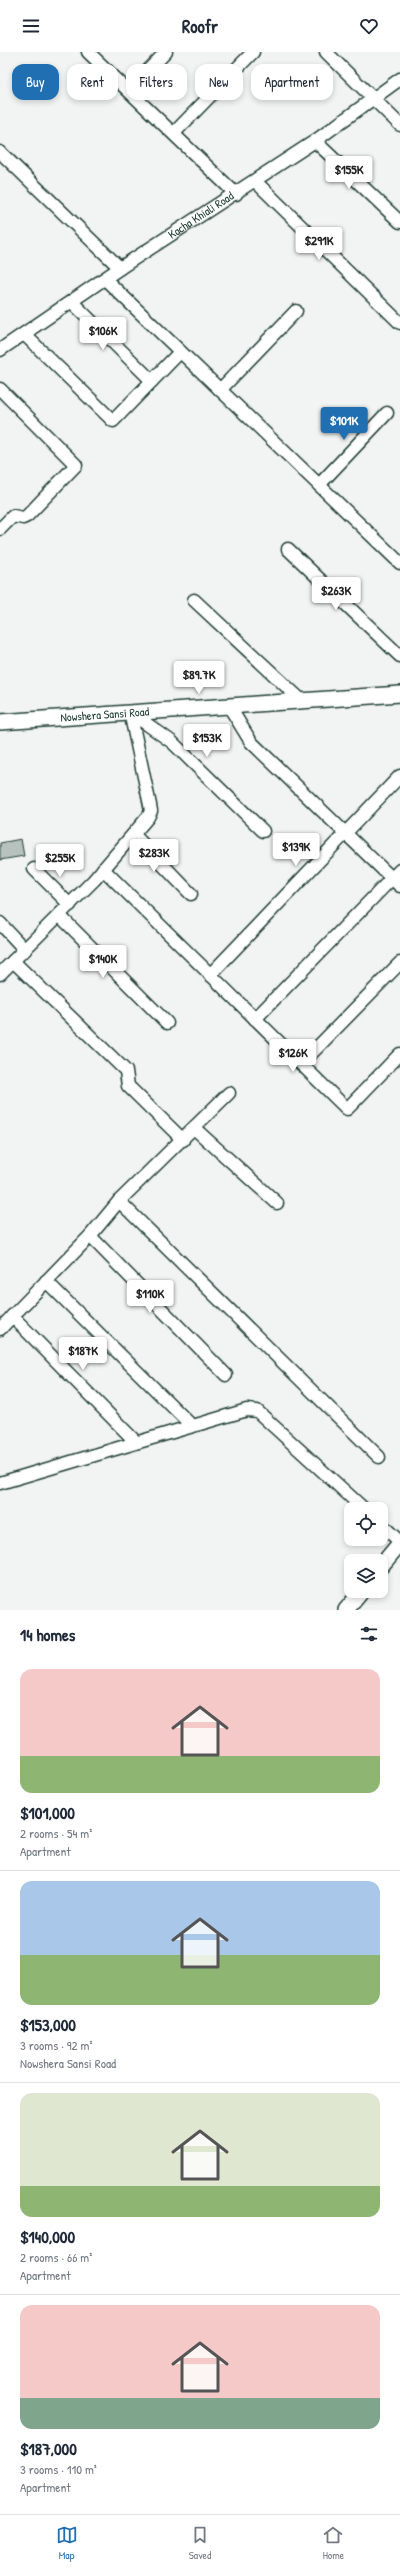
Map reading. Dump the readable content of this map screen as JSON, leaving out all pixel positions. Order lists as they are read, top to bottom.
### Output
{
  "streets": {
    "main road": ["Nowshera Sansi Road"],
    "street": ["Kacha Khiali Road"]
  },
  "page": {
    "header": "Roofr",
    "chip": [
      "Buy",
      "Rent",
      "Filters",
      "New",
      "Apartment"
    ],
    "price": [
      "$155K",
      "$291K",
      "$106K",
      "$101K",
      "$263K",
      "$89.7K",
      "$153K",
      "$139K",
      "$283K",
      "$255K",
      "$140K",
      "$126K",
      "$110K",
      "$187K"
    ],
    "heading": "14 homes",
    "list": [
      {
        "name": "$101,000",
        "note": "2 rooms · 54 m² · Apartment"
      },
      {
        "name": "$153,000",
        "note": "3 rooms · 92 m² · Nowshera Sansi Road"
      },
      {
        "name": "$140,000",
        "note": "2 rooms · 66 m² · Apartment"
      },
      {
        "name": "$187,000",
        "note": "3 rooms · 110 m² · Apartment"
      }
    ],
    "tabs": ["Map", "Saved", "Home"]
  }
}
